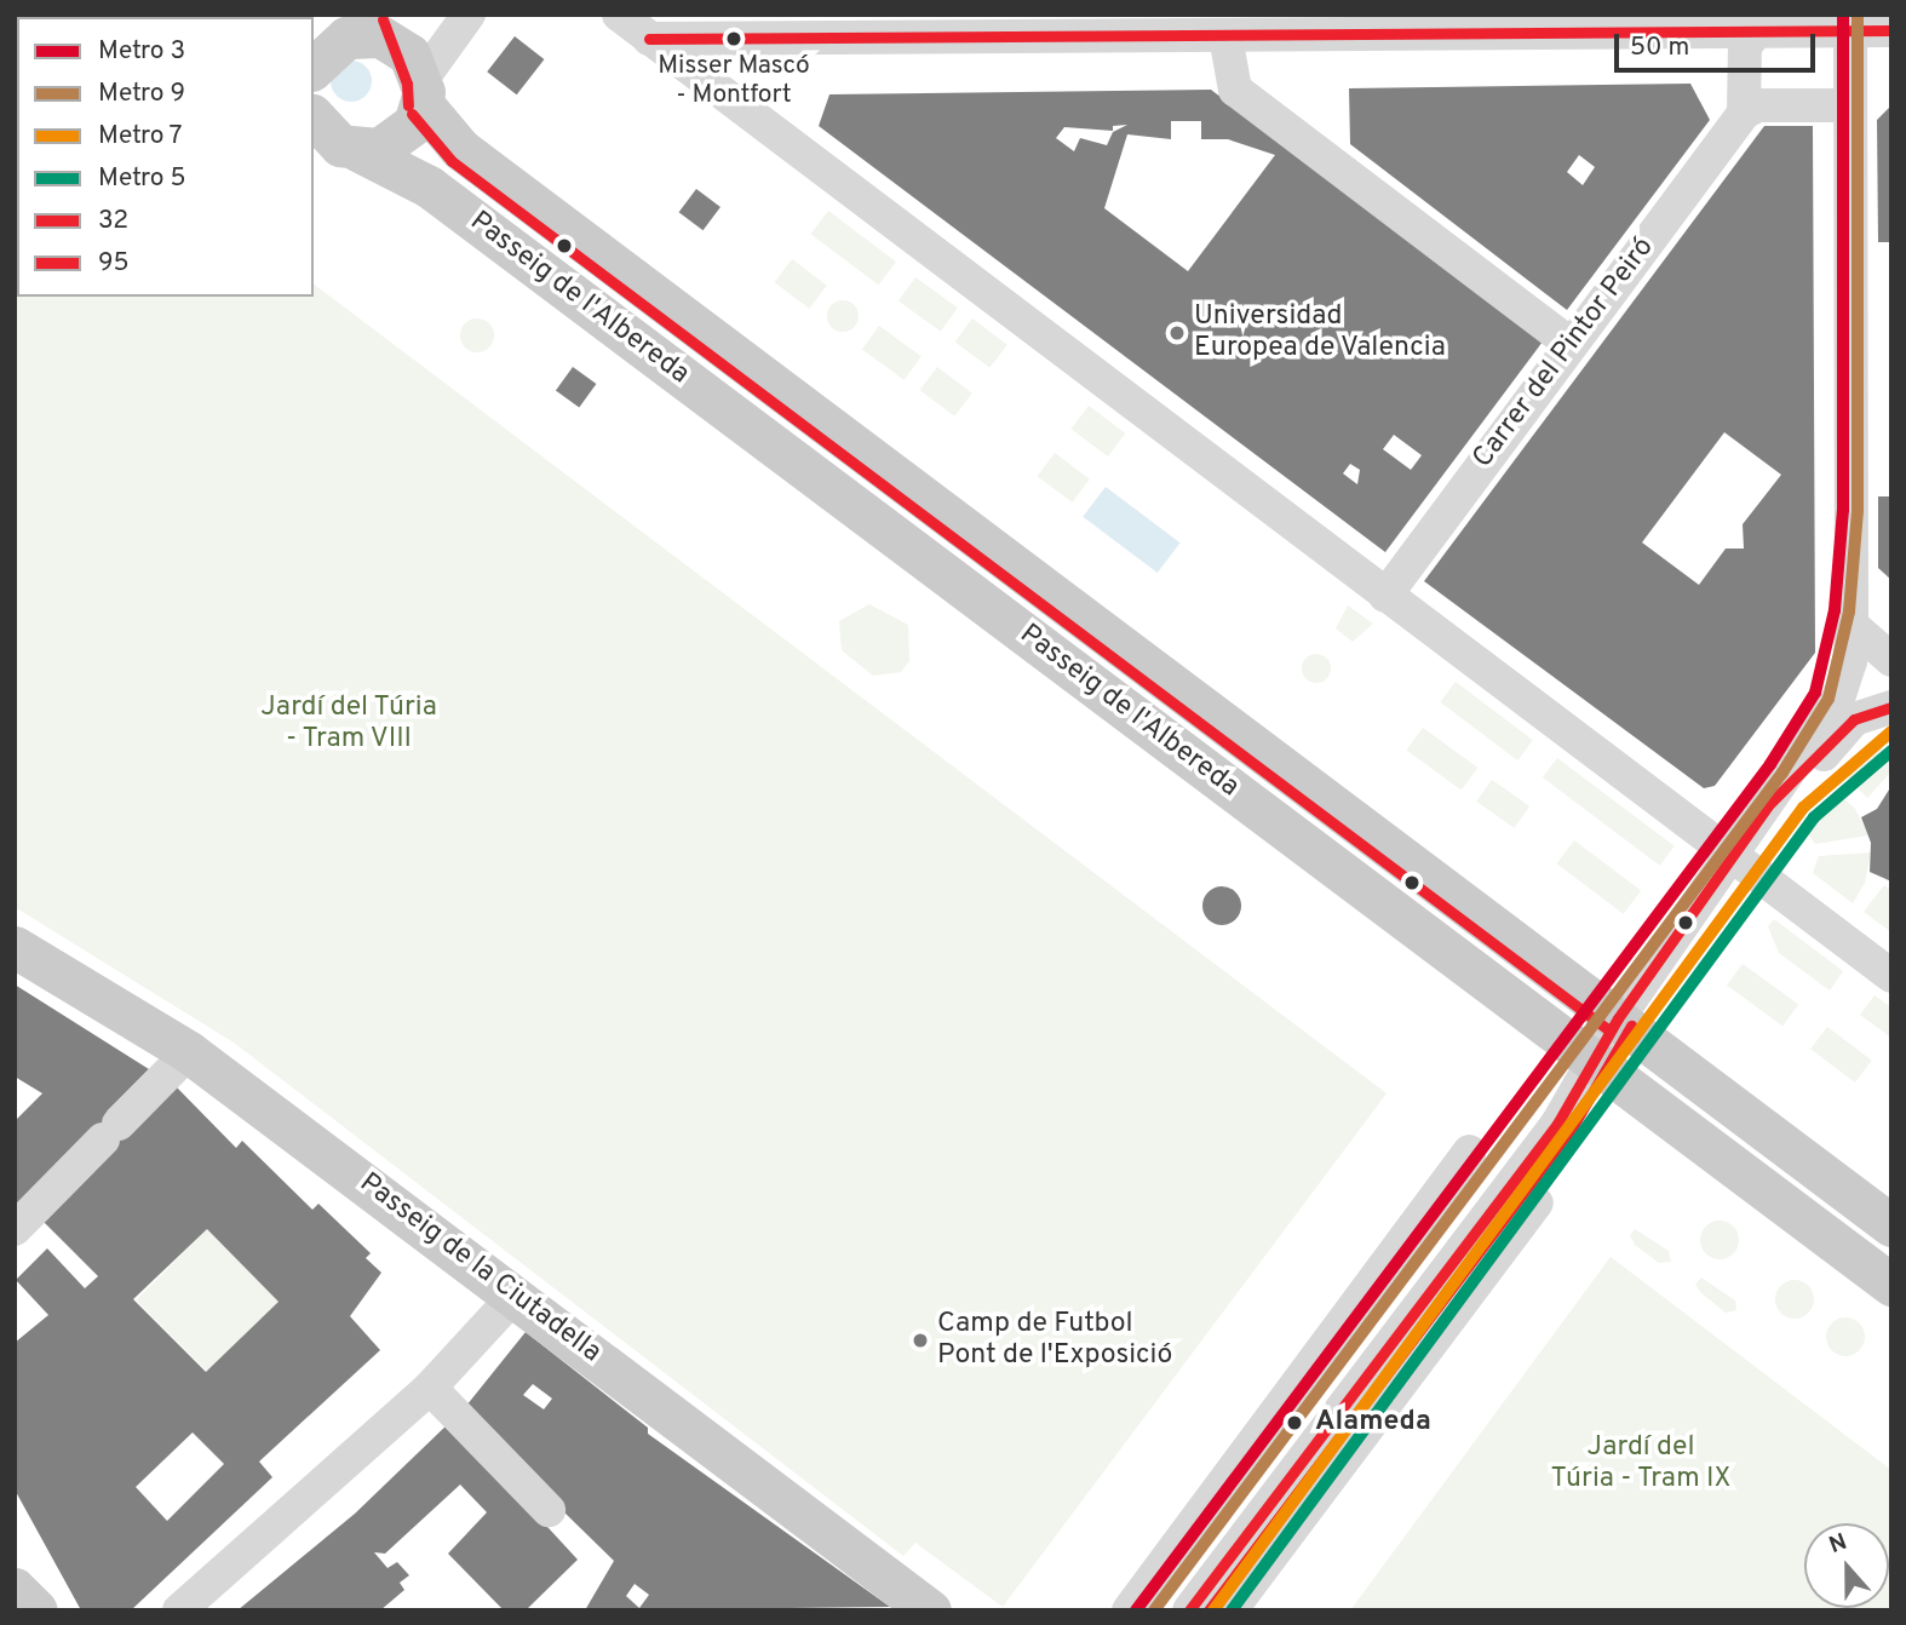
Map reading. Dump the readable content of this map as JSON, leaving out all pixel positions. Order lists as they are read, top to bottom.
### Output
{
  "streets": {
    "main road": ["Passeig de l'Albereda", "Passeig de la Ciutadella"],
    "street": ["Carrer del Pintor Peiró"]
  },
  "parks": ["Jardí del Túria - Tram VIII", "Jardí del Túria - Tram IX"],
  "places": [
    "Misser Mascó - Montfort",
    "Universidad Europea de Valencia",
    "Camp de Futbol Pont de l'Exposició",
    "Alameda"
  ],
  "lines": [
    "metro line 3",
    "metro line 9",
    "transit line 95",
    "transit line 32",
    "metro line 7",
    "metro line 5"
  ],
  "legend": [
    "Metro 3",
    "Metro 9",
    "Metro 7",
    "Metro 5",
    "32",
    "95"
  ],
  "scale_bar": "50 m",
  "north": "top"
}
